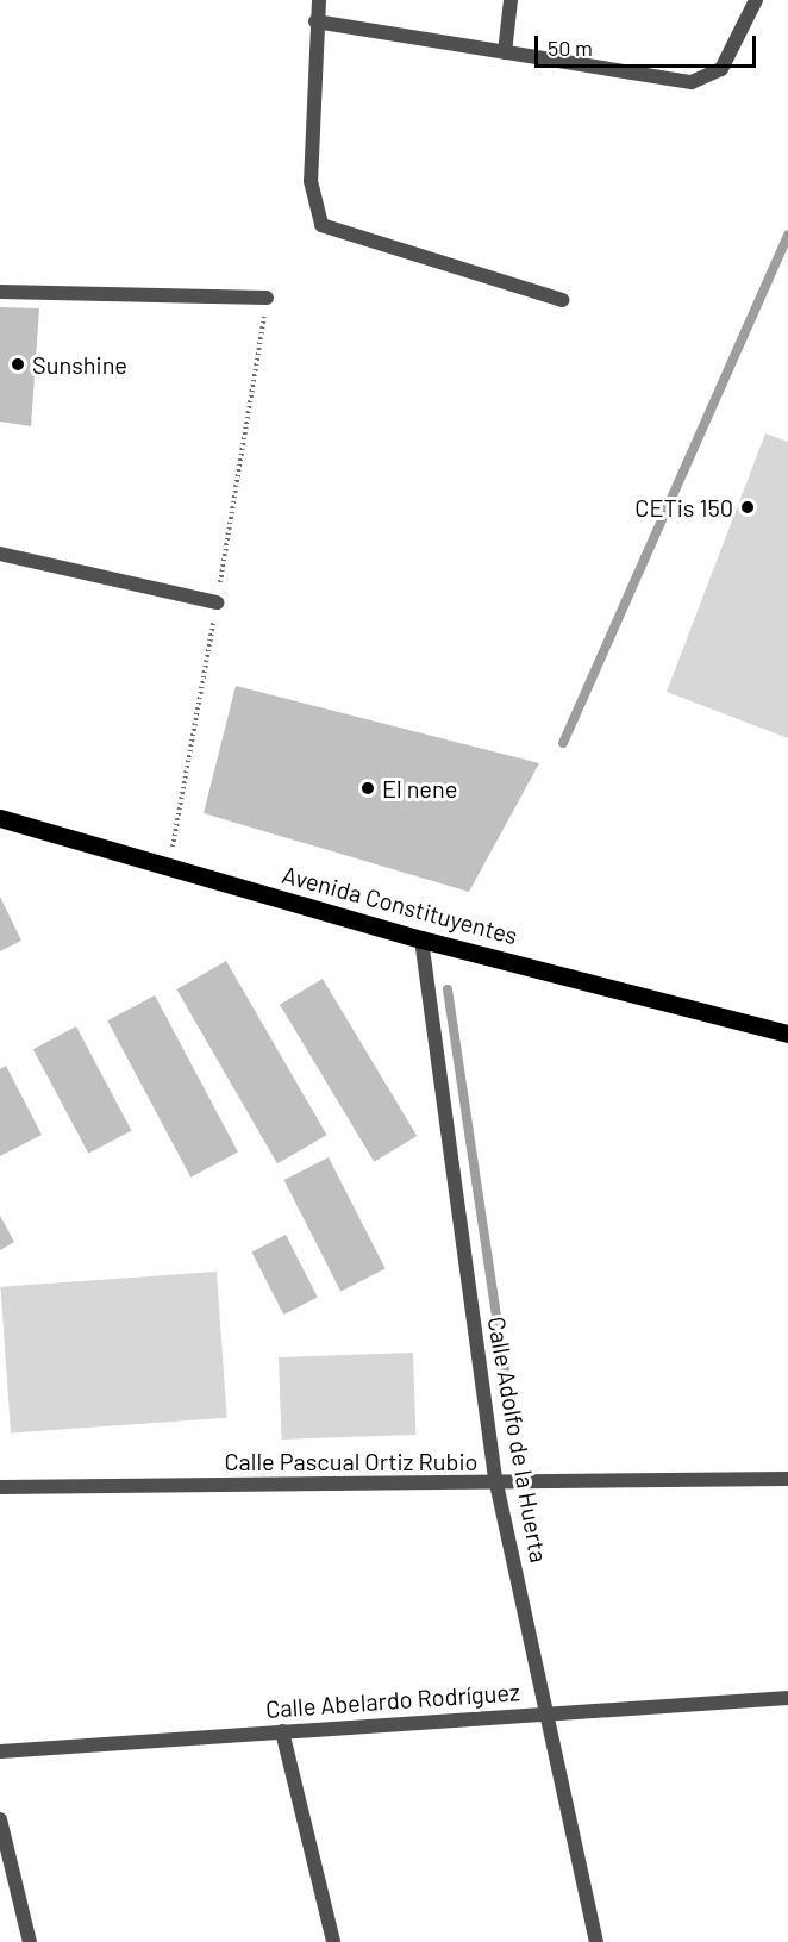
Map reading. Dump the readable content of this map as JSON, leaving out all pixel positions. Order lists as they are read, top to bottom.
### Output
{
  "streets": {
    "main road": ["Avenida Constituyentes"],
    "street": ["Calle Adolfo de la Huerta", "Calle Pascual Ortiz Rubio", "Calle Abelardo Rodríguez"]
  },
  "crossings": [
    ["Avenida Constituyentes", "Calle Adolfo de la Huerta"],
    ["Calle Adolfo de la Huerta", "Calle Pascual Ortiz Rubio"],
    ["Calle Adolfo de la Huerta", "Calle Abelardo Rodríguez"]
  ],
  "places": ["Sunshine", "CETis 150", "El nene"],
  "scale_bar": "50 m"
}
